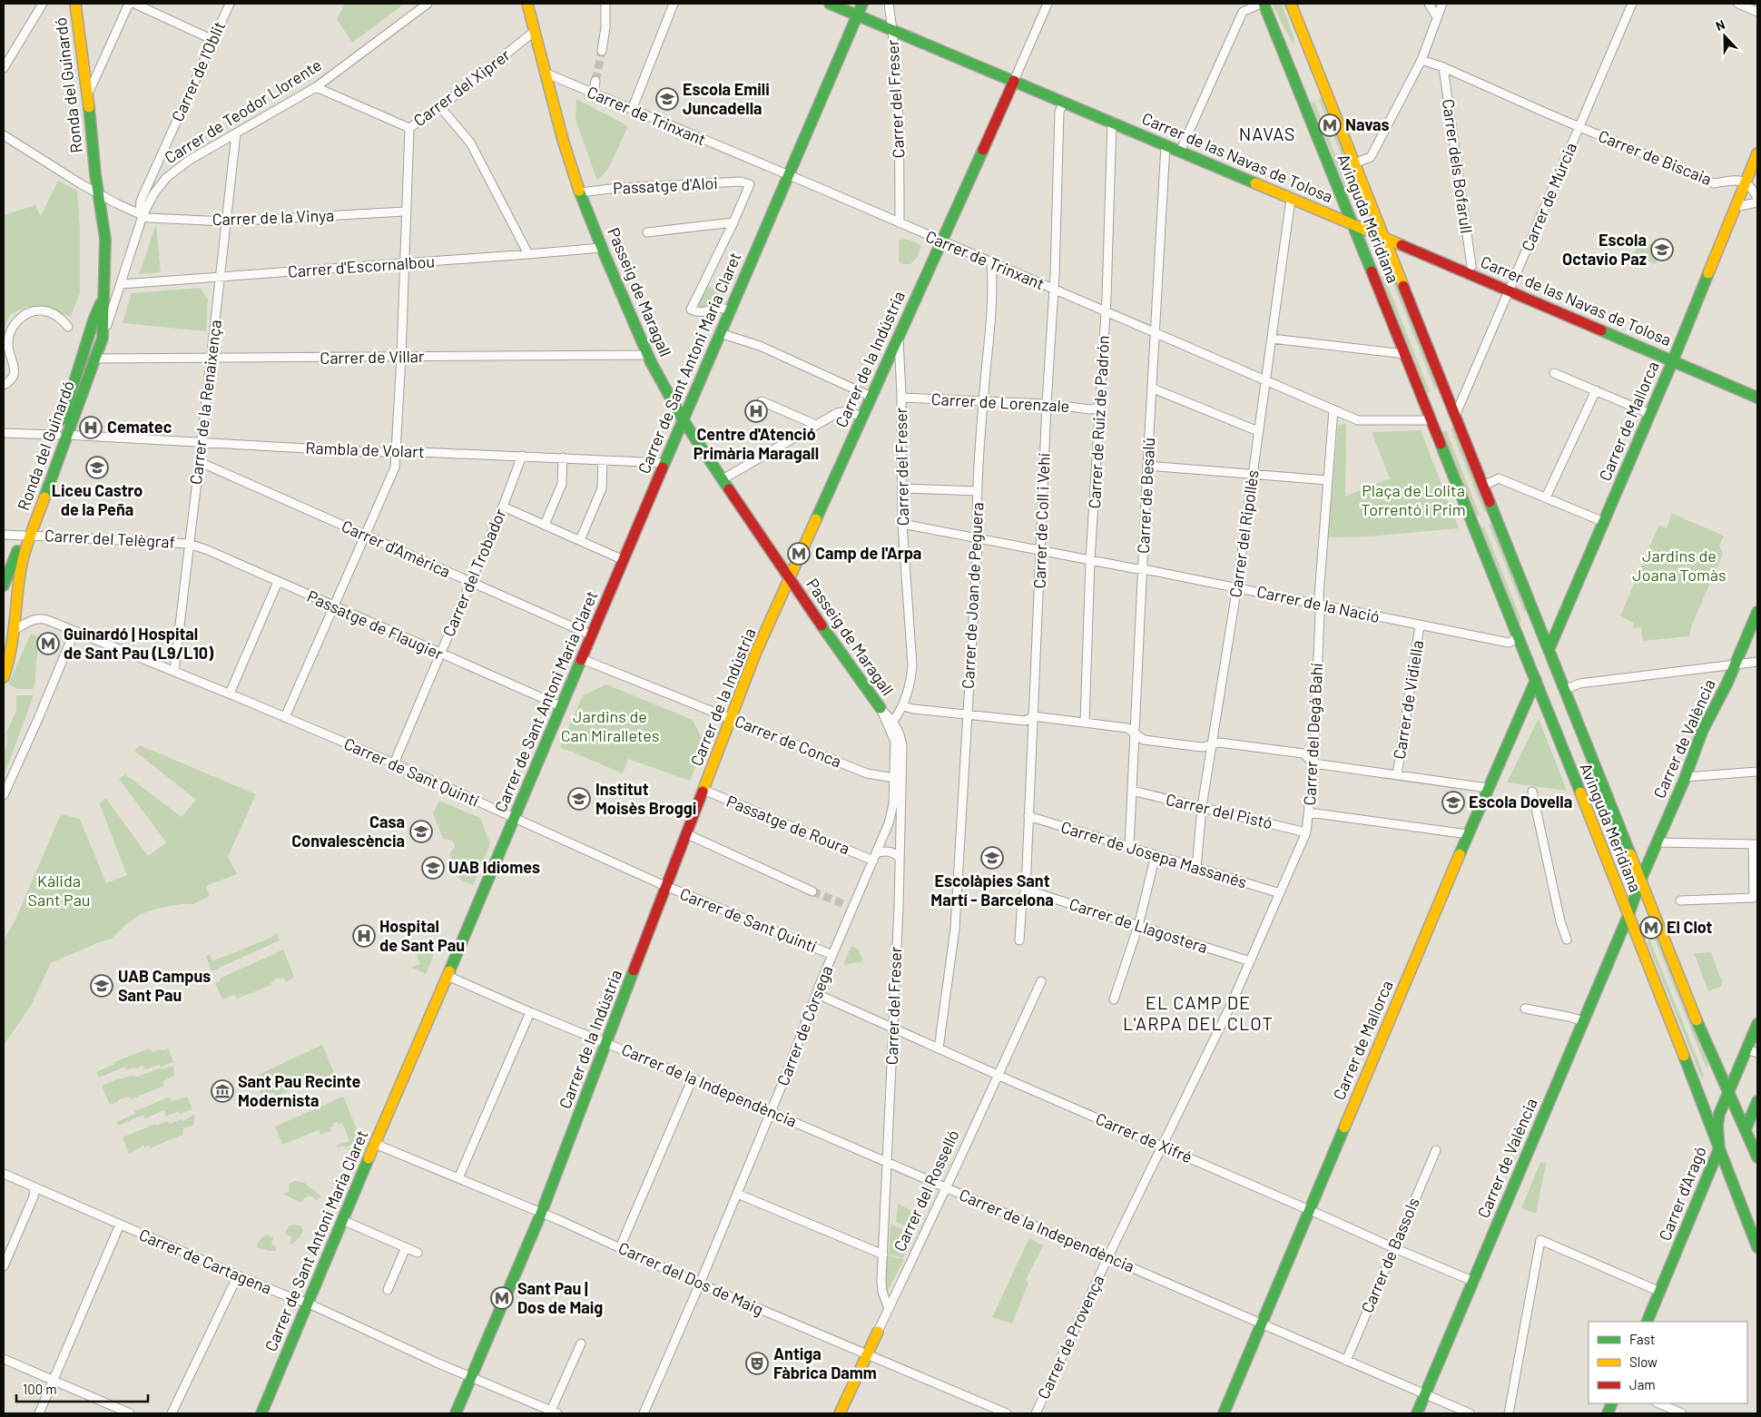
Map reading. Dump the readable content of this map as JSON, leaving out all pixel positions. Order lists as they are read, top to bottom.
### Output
{
  "streets": {
    "main road": [
      "Ronda del Guinardó",
      "Carrer de Teodor Llorente",
      "Carrer de las Navas de Tolosa",
      "Avinguda Meridiana",
      "Passeig de Maragall",
      "Carrer de la Indústria",
      "Carrer de Sant Antoni Maria Claret",
      "Carrer de Mallorca",
      "Carrer de València",
      "Carrer del Rosselló",
      "Carrer d'Aragó"
    ],
    "street": [
      "Carrer de l'Oblit",
      "Carrer del Xiprer",
      "Carrer del Freser",
      "Carrer de Trinxant",
      "Carrer de Biscaia",
      "Carrer dels Bofarull",
      "Passatge d'Aloi",
      "Carrer de Múrcia",
      "Carrer de la Vinya",
      "Carrer d'Escornalbou",
      "Carrer de Villar",
      "Carrer de la Renaixença",
      "Carrer de Lorenzale",
      "Carrer de Ruiz de Padrón",
      "Rambla de Volart",
      "Carrer de Besalú",
      "Carrer de Coll i Vehí",
      "Carrer del Ripollès",
      "Carrer del Telègraf",
      "Carrer d'Amèrica",
      "Carrer del Trobador",
      "Carrer de Joan de Peguera",
      "Carrer de la Nació",
      "Passatge de Flaugier",
      "Carrer de Vidiella",
      "Carrer del Degà Bahí",
      "Carrer de Conca",
      "Carrer de Sant Quintí",
      "Carrer del Pistó",
      "Passatge de Roura",
      "Carrer de Josepa Massanés",
      "Carrer de Llagostera",
      "Carrer de Còrsega",
      "Carrer de la Independència",
      "Carrer de Xifré",
      "Carrer de Bassols",
      "Carrer de Cartagena",
      "Carrer del Dos de Maig",
      "Carrer de Provença"
    ]
  },
  "crossings": [
    ["Carrer de l'Oblit", "Carrer de Teodor Llorente"],
    ["Carrer de l'Oblit", "Carrer de la Vinya"],
    ["Ronda del Guinardó", "Carrer de Teodor Llorente"],
    ["Ronda del Guinardó", "Carrer de Villar"],
    ["Ronda del Guinardó", "Rambla de Volart"],
    ["Ronda del Guinardó", "Carrer del Telègraf"],
    ["Ronda del Guinardó", "Carrer de Sant Quintí"],
    ["Carrer del Xiprer", "Carrer de la Vinya"],
    ["Carrer del Xiprer", "Carrer d'Escornalbou"],
    ["Carrer del Xiprer", "Passeig de Maragall"],
    ["Carrer del Xiprer", "Carrer de Villar"],
    ["Carrer del Xiprer", "Rambla de Volart"],
    ["Carrer del Xiprer", "Carrer d'Amèrica"],
    ["Carrer del Xiprer", "Passatge de Flaugier"],
    ["Carrer del Xiprer", "Carrer de Sant Quintí"],
    ["Carrer del Freser", "Carrer de Trinxant"],
    ["Carrer del Freser", "Carrer de las Navas de Tolosa"],
    ["Carrer del Freser", "Passeig de Maragall"],
    ["Carrer del Freser", "Carrer de la Indústria"],
    ["Carrer del Freser", "Carrer de Lorenzale"],
    ["Carrer del Freser", "Carrer de la Nació"],
    ["Carrer del Freser", "Passatge de Roura"],
    ["Carrer del Freser", "Carrer de la Independència"],
    ["Carrer del Freser", "Carrer de Xifré"],
    ["Carrer del Freser", "Carrer del Rosselló"],
    ["Carrer de Teodor Llorente", "Carrer de la Vinya"],
    ["Carrer de Teodor Llorente", "Carrer d'Escornalbou"],
    ["Carrer de Teodor Llorente", "Carrer de Villar"],
    ["Carrer de Teodor Llorente", "Carrer de la Renaixença"],
    ["Carrer de Trinxant", "Avinguda Meridiana"],
    ["Carrer de Trinxant", "Passeig de Maragall"],
    ["Carrer de Trinxant", "Carrer de la Indústria"],
    ["Carrer de Trinxant", "Carrer de Sant Antoni Maria Claret"],
    ["Carrer de Trinxant", "Carrer de Ruiz de Padrón"],
    ["Carrer de Trinxant", "Carrer de Besalú"],
    ["Carrer de Trinxant", "Carrer de Coll i Vehí"],
    ["Carrer de Trinxant", "Carrer del Ripollès"],
    ["Carrer de Trinxant", "Carrer de Joan de Peguera"],
    ["Carrer de Trinxant", "Carrer del Degà Bahí"],
    ["Carrer de las Navas de Tolosa", "Carrer de Múrcia"],
    ["Carrer de las Navas de Tolosa", "Avinguda Meridiana"],
    ["Carrer de las Navas de Tolosa", "Carrer de la Indústria"],
    ["Carrer de las Navas de Tolosa", "Carrer de Sant Antoni Maria Claret"],
    ["Carrer de las Navas de Tolosa", "Carrer de Mallorca"],
    ["Carrer de las Navas de Tolosa", "Carrer de Ruiz de Padrón"],
    ["Carrer de las Navas de Tolosa", "Carrer de Besalú"],
    ["Carrer de las Navas de Tolosa", "Carrer de Coll i Vehí"],
    ["Carrer de las Navas de Tolosa", "Carrer del Ripollès"],
    ["Carrer de Biscaia", "Carrer dels Bofarull"],
    ["Carrer de Biscaia", "Carrer de Múrcia"],
    ["Carrer de Biscaia", "Carrer de Mallorca"],
    ["Passatge d'Aloi", "Passeig de Maragall"],
    ["Carrer de Múrcia", "Avinguda Meridiana"],
    ["Carrer de la Vinya", "Carrer de la Renaixença"],
    ["Avinguda Meridiana", "Carrer de Mallorca"],
    ["Avinguda Meridiana", "Carrer de la Nació"],
    ["Avinguda Meridiana", "Carrer de València"],
    ["Avinguda Meridiana", "Carrer d'Aragó"],
    ["Carrer d'Escornalbou", "Passeig de Maragall"],
    ["Carrer d'Escornalbou", "Carrer de la Renaixença"],
    ["Passeig de Maragall", "Carrer de Villar"],
    ["Passeig de Maragall", "Carrer de la Indústria"],
    ["Passeig de Maragall", "Carrer de Sant Antoni Maria Claret"],
    ["Passeig de Maragall", "Carrer de Còrsega"],
    ["Carrer de Villar", "Carrer de la Renaixença"],
    ["Carrer de la Indústria", "Carrer de Conca"],
    ["Carrer de la Indústria", "Carrer de Sant Quintí"],
    ["Carrer de la Indústria", "Passatge de Roura"],
    ["Carrer de la Indústria", "Carrer de la Independència"],
    ["Carrer de la Indústria", "Carrer de Cartagena"],
    ["Carrer de la Indústria", "Carrer del Dos de Maig"],
    ["Carrer de Sant Antoni Maria Claret", "Rambla de Volart"],
    ["Carrer de Sant Antoni Maria Claret", "Carrer d'Amèrica"],
    ["Carrer de Sant Antoni Maria Claret", "Passatge de Flaugier"],
    ["Carrer de Sant Antoni Maria Claret", "Carrer de Conca"],
    ["Carrer de Sant Antoni Maria Claret", "Carrer de Sant Quintí"],
    ["Carrer de Sant Antoni Maria Claret", "Carrer de la Independència"],
    ["Carrer de Sant Antoni Maria Claret", "Carrer de Cartagena"],
    ["Carrer de Sant Antoni Maria Claret", "Carrer del Dos de Maig"],
    ["Carrer de la Renaixença", "Rambla de Volart"],
    ["Carrer de la Renaixença", "Carrer del Telègraf"],
    ["Carrer de la Renaixença", "Carrer d'Amèrica"],
    ["Carrer de la Renaixença", "Passatge de Flaugier"],
    ["Carrer de la Renaixença", "Carrer de Sant Quintí"],
    ["Carrer de Lorenzale", "Carrer de Ruiz de Padrón"],
    ["Carrer de Lorenzale", "Carrer de Coll i Vehí"],
    ["Carrer de Lorenzale", "Carrer de Joan de Peguera"],
    ["Carrer de Mallorca", "Carrer de la Independència"],
    ["Carrer de Mallorca", "Carrer de Xifré"],
    ["Carrer de Ruiz de Padrón", "Carrer de la Nació"],
    ["Rambla de Volart", "Carrer del Trobador"],
    ["Carrer de Besalú", "Carrer de la Nació"],
    ["Carrer de Besalú", "Carrer del Pistó"],
    ["Carrer de Besalú", "Carrer de Josepa Massanés"],
    ["Carrer de Coll i Vehí", "Carrer de la Nació"],
    ["Carrer de Coll i Vehí", "Carrer de Josepa Massanés"],
    ["Carrer de Coll i Vehí", "Carrer de Llagostera"],
    ["Carrer del Ripollès", "Carrer de la Nació"],
    ["Carrer del Ripollès", "Carrer del Pistó"],
    ["Carrer del Ripollès", "Carrer de Josepa Massanés"],
    ["Carrer del Telègraf", "Passatge de Flaugier"],
    ["Carrer d'Amèrica", "Carrer del Trobador"],
    ["Carrer del Trobador", "Passatge de Flaugier"],
    ["Carrer del Trobador", "Carrer de Sant Quintí"],
    ["Carrer de Joan de Peguera", "Carrer de la Nació"],
    ["Carrer de Joan de Peguera", "Carrer de Xifré"],
    ["Carrer de la Nació", "Carrer de Vidiella"],
    ["Carrer de la Nació", "Carrer del Degà Bahí"],
    ["Carrer del Degà Bahí", "Carrer del Pistó"],
    ["Carrer del Degà Bahí", "Carrer de Josepa Massanés"],
    ["Carrer del Degà Bahí", "Carrer de Llagostera"],
    ["Carrer del Degà Bahí", "Carrer de Provença"],
    ["Carrer de València", "Carrer de la Independència"],
    ["Carrer de València", "Carrer de Xifré"],
    ["Carrer de Conca", "Carrer de Còrsega"],
    ["Carrer de Sant Quintí", "Carrer de Còrsega"],
    ["Passatge de Roura", "Carrer de Còrsega"],
    ["Carrer de Còrsega", "Carrer de la Independència"],
    ["Carrer de Còrsega", "Carrer de Xifré"],
    ["Carrer de Còrsega", "Carrer del Dos de Maig"],
    ["Carrer de la Independència", "Carrer del Rosselló"],
    ["Carrer de la Independència", "Carrer de Bassols"],
    ["Carrer de la Independència", "Carrer de Provença"],
    ["Carrer de Xifré", "Carrer del Rosselló"],
    ["Carrer de Xifré", "Carrer de Bassols"],
    ["Carrer de Xifré", "Carrer de Provença"],
    ["Carrer del Rosselló", "Carrer del Dos de Maig"]
  ],
  "districts": ["NAVAS", "EL CAMP DE L'ARPA DEL CLOT"],
  "parks": [
    "Plaça de Lolita Torrentó i Prim",
    "Jardins de Joana Tomàs",
    "Jardins de Can Miralletes",
    "Kàlida Sant Pau"
  ],
  "places": {
    "school or university": [
      "Escola Emili Juncadella",
      "Escola Octavio Paz",
      "Liceu Castro de la Peña",
      "Institut Moisès Broggi",
      "Escola Dovella",
      "Casa Convalescència",
      "Escolàpies Sant Martí - Barcelona",
      "UAB Idiomes",
      "UAB Campus Sant Pau"
    ],
    "metro station": [
      "Navas",
      "Camp de l'Arpa",
      "Guinardó | Hospital de Sant Pau (L9/L10)",
      "El Clot",
      "Sant Pau | Dos de Maig"
    ],
    "hospital": ["Centre d'Atenció Primària Maragall", "Cematec", "Hospital de Sant Pau"],
    "museum": ["Sant Pau Recinte Modernista"],
    "theatre": ["Antiga Fàbrica Damm"]
  },
  "legend": ["Fast", "Slow", "Jam"],
  "scale_bar": "100 m",
  "north": "top"
}
